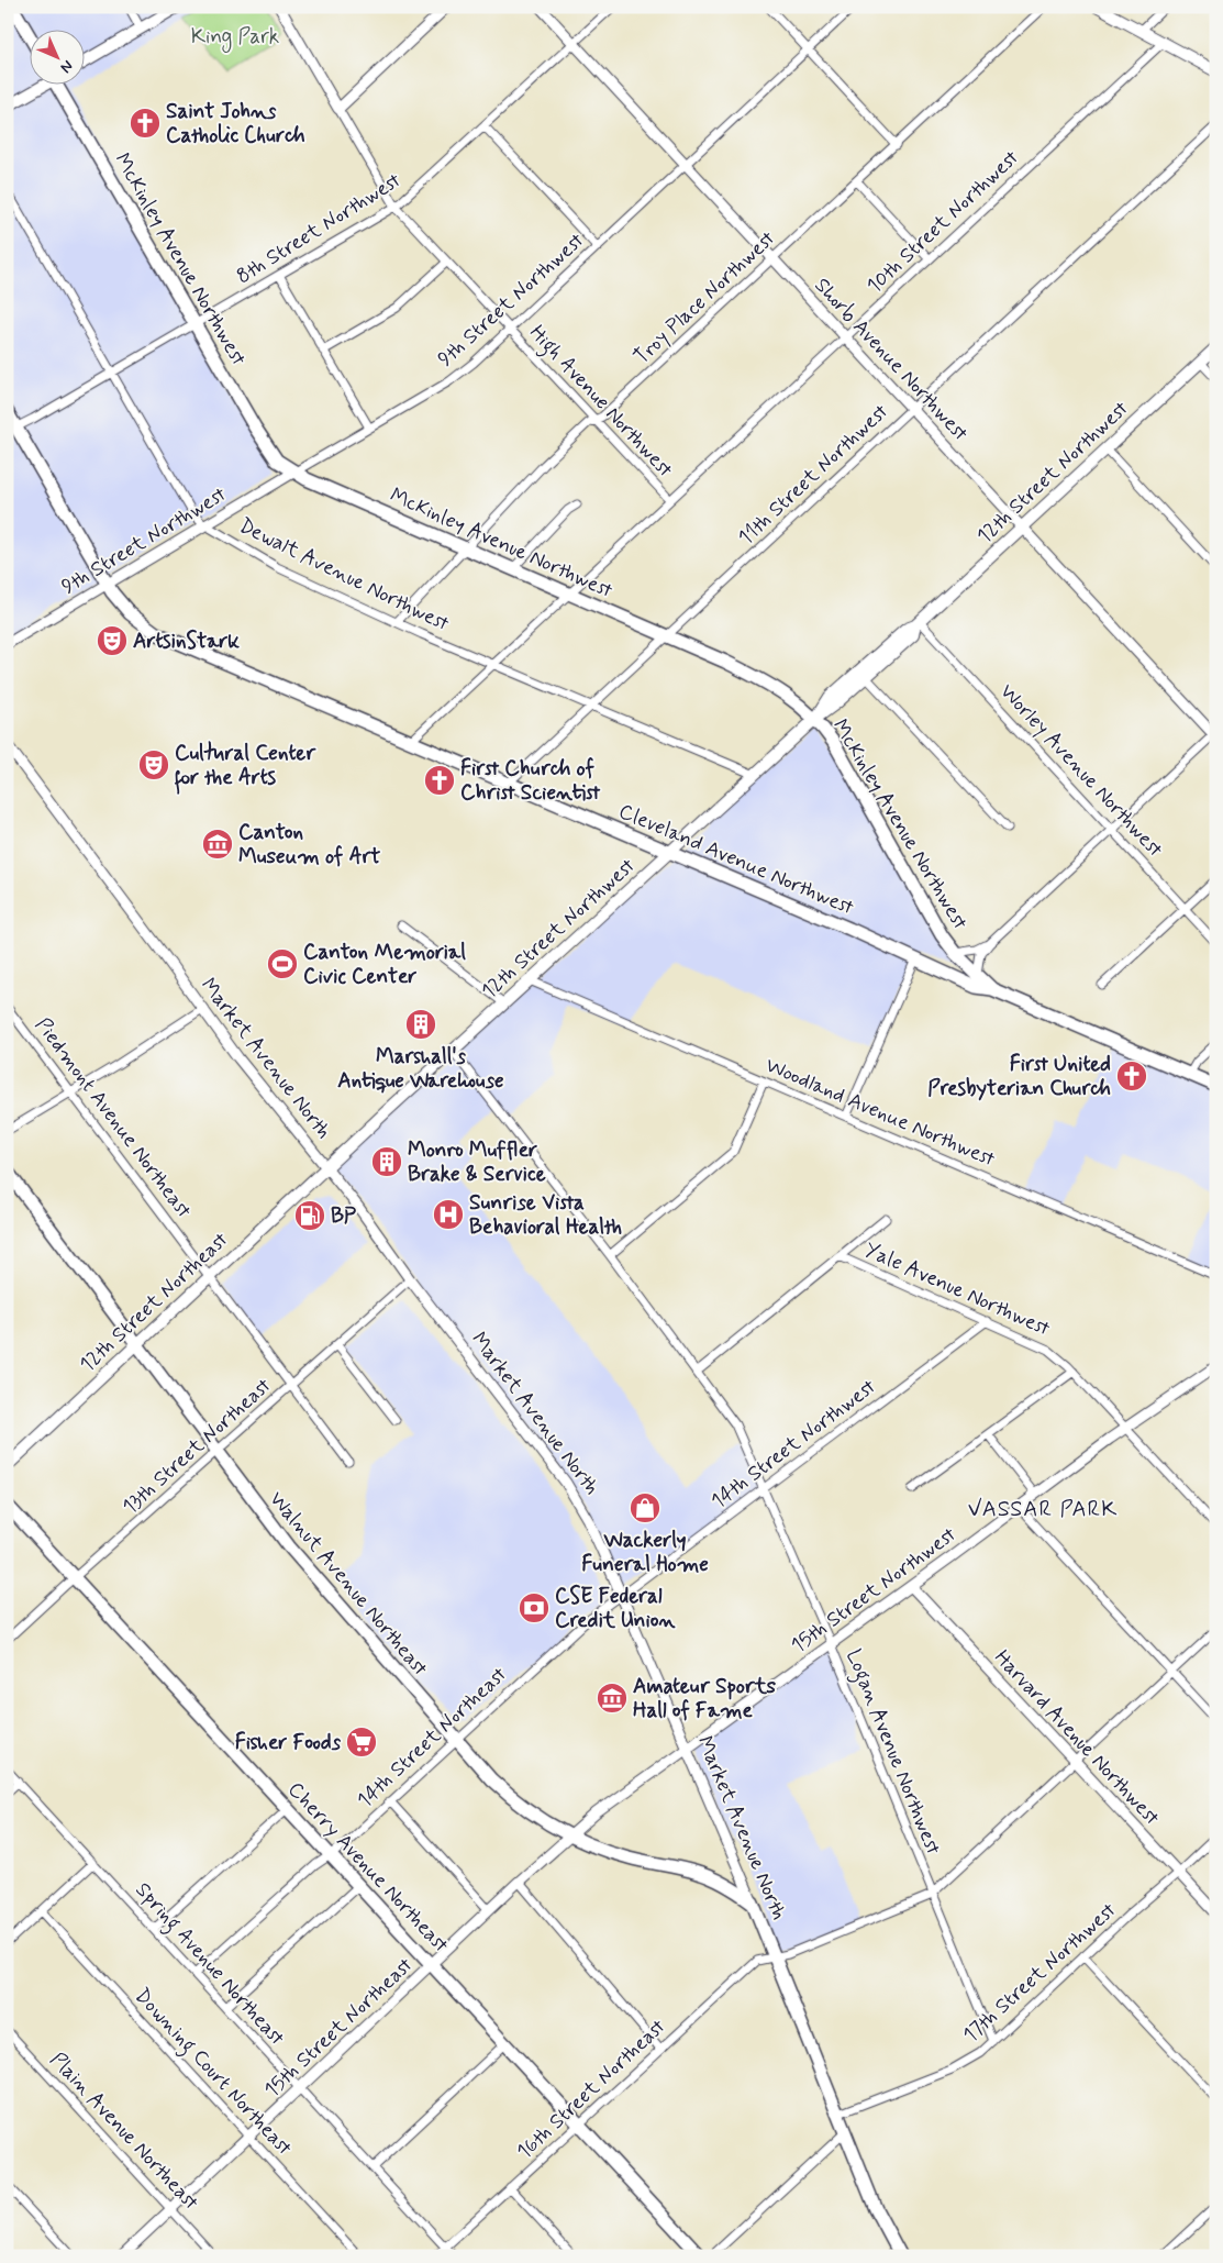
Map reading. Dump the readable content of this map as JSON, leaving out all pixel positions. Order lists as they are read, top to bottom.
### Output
{
  "streets": {
    "main road": [
      "McKinley Avenue Northwest",
      "12th Street Northwest",
      "Cleveland Avenue Northwest",
      "Market Avenue North",
      "12th Street Northeast",
      "Walnut Avenue Northeast",
      "Cherry Avenue Northeast"
    ],
    "street": [
      "10th Street Northwest",
      "8th Street Northwest",
      "Troy Place Northwest",
      "9th Street Northwest",
      "Shorb Avenue Northwest",
      "High Avenue Northwest",
      "11th Street Northwest",
      "Dewalt Avenue Northwest",
      "Worley Avenue Northwest",
      "Woodland Avenue Northwest",
      "Piedmont Avenue Northeast",
      "Yale Avenue Northwest",
      "14th Street Northwest",
      "13th Street Northeast",
      "15th Street Northwest",
      "14th Street Northeast",
      "Harvard Avenue Northwest",
      "Logan Avenue Northwest",
      "Spring Avenue Northeast",
      "17th Street Northwest",
      "15th Street Northeast",
      "Downing Court Northeast",
      "16th Street Northeast",
      "Plain Avenue Northeast"
    ]
  },
  "crossings": [
    ["10th Street Northwest", "McKinley Avenue Northwest"],
    ["10th Street Northwest", "Shorb Avenue Northwest"],
    ["10th Street Northwest", "High Avenue Northwest"],
    ["10th Street Northwest", "Dewalt Avenue Northwest"],
    ["10th Street Northwest", "Cleveland Avenue Northwest"],
    ["8th Street Northwest", "McKinley Avenue Northwest"],
    ["8th Street Northwest", "Shorb Avenue Northwest"],
    ["8th Street Northwest", "High Avenue Northwest"],
    ["8th Street Northwest", "Dewalt Avenue Northwest"],
    ["8th Street Northwest", "Cleveland Avenue Northwest"],
    ["McKinley Avenue Northwest", "Troy Place Northwest"],
    ["McKinley Avenue Northwest", "9th Street Northwest"],
    ["McKinley Avenue Northwest", "12th Street Northwest"],
    ["McKinley Avenue Northwest", "11th Street Northwest"],
    ["McKinley Avenue Northwest", "Cleveland Avenue Northwest"],
    ["Troy Place Northwest", "Shorb Avenue Northwest"],
    ["Troy Place Northwest", "High Avenue Northwest"],
    ["Troy Place Northwest", "Dewalt Avenue Northwest"],
    ["9th Street Northwest", "Shorb Avenue Northwest"],
    ["9th Street Northwest", "High Avenue Northwest"],
    ["9th Street Northwest", "Dewalt Avenue Northwest"],
    ["9th Street Northwest", "Cleveland Avenue Northwest"],
    ["Shorb Avenue Northwest", "12th Street Northwest"],
    ["Shorb Avenue Northwest", "11th Street Northwest"],
    ["12th Street Northwest", "Dewalt Avenue Northwest"],
    ["12th Street Northwest", "Worley Avenue Northwest"],
    ["12th Street Northwest", "Cleveland Avenue Northwest"],
    ["12th Street Northwest", "Market Avenue North"],
    ["12th Street Northwest", "Woodland Avenue Northwest"],
    ["12th Street Northwest", "12th Street Northeast"],
    ["12th Street Northwest", "Logan Avenue Northwest"],
    ["11th Street Northwest", "Dewalt Avenue Northwest"],
    ["11th Street Northwest", "Cleveland Avenue Northwest"],
    ["Market Avenue North", "12th Street Northeast"],
    ["Market Avenue North", "14th Street Northwest"],
    ["Market Avenue North", "13th Street Northeast"],
    ["Market Avenue North", "Walnut Avenue Northeast"],
    ["Market Avenue North", "15th Street Northwest"],
    ["Market Avenue North", "14th Street Northeast"],
    ["Market Avenue North", "17th Street Northwest"],
    ["Market Avenue North", "15th Street Northeast"],
    ["Market Avenue North", "16th Street Northeast"],
    ["Piedmont Avenue Northeast", "12th Street Northeast"],
    ["Piedmont Avenue Northeast", "13th Street Northeast"],
    ["Yale Avenue Northwest", "14th Street Northwest"],
    ["Yale Avenue Northwest", "15th Street Northwest"],
    ["12th Street Northeast", "Walnut Avenue Northeast"],
    ["14th Street Northwest", "14th Street Northeast"],
    ["14th Street Northwest", "Logan Avenue Northwest"],
    ["13th Street Northeast", "Walnut Avenue Northeast"],
    ["13th Street Northeast", "Cherry Avenue Northeast"],
    ["Walnut Avenue Northeast", "14th Street Northeast"],
    ["Walnut Avenue Northeast", "15th Street Northeast"],
    ["15th Street Northwest", "Harvard Avenue Northwest"],
    ["15th Street Northwest", "Logan Avenue Northwest"],
    ["15th Street Northwest", "15th Street Northeast"],
    ["14th Street Northeast", "Cherry Avenue Northeast"],
    ["14th Street Northeast", "Spring Avenue Northeast"],
    ["Harvard Avenue Northwest", "17th Street Northwest"],
    ["Harvard Avenue Northwest", "16th Street Northeast"],
    ["Logan Avenue Northwest", "17th Street Northwest"],
    ["Logan Avenue Northwest", "16th Street Northeast"],
    ["Cherry Avenue Northeast", "15th Street Northeast"],
    ["Cherry Avenue Northeast", "16th Street Northeast"],
    ["Spring Avenue Northeast", "15th Street Northeast"],
    ["Spring Avenue Northeast", "16th Street Northeast"],
    ["15th Street Northeast", "Downing Court Northeast"],
    ["15th Street Northeast", "Plain Avenue Northeast"]
  ],
  "districts": ["VASSAR PARK"],
  "parks": ["King Park"],
  "places": {
    "church": ["Saint Johns Catholic Church", "First Church of Christ Scientist", "First United Presbyterian Church"],
    "theatre": ["ArtsinStark", "Cultural Center for the Arts"],
    "museum": ["Canton Museum of Art", "Amateur Sports Hall of Fame"],
    "sports": ["Canton Memorial Civic Center"],
    "building": ["Marshall's Antique Warehouse", "Monro Muffler Brake & Service"],
    "hospital": ["Sunrise Vista Behavioral Health"],
    "fuel station": ["BP"],
    "shop": ["Wackerly Funeral Home"],
    "bank": ["CSE Federal Credit Union"],
    "supermarket": ["Fisher Foods"]
  },
  "north": "bottom right"
}
